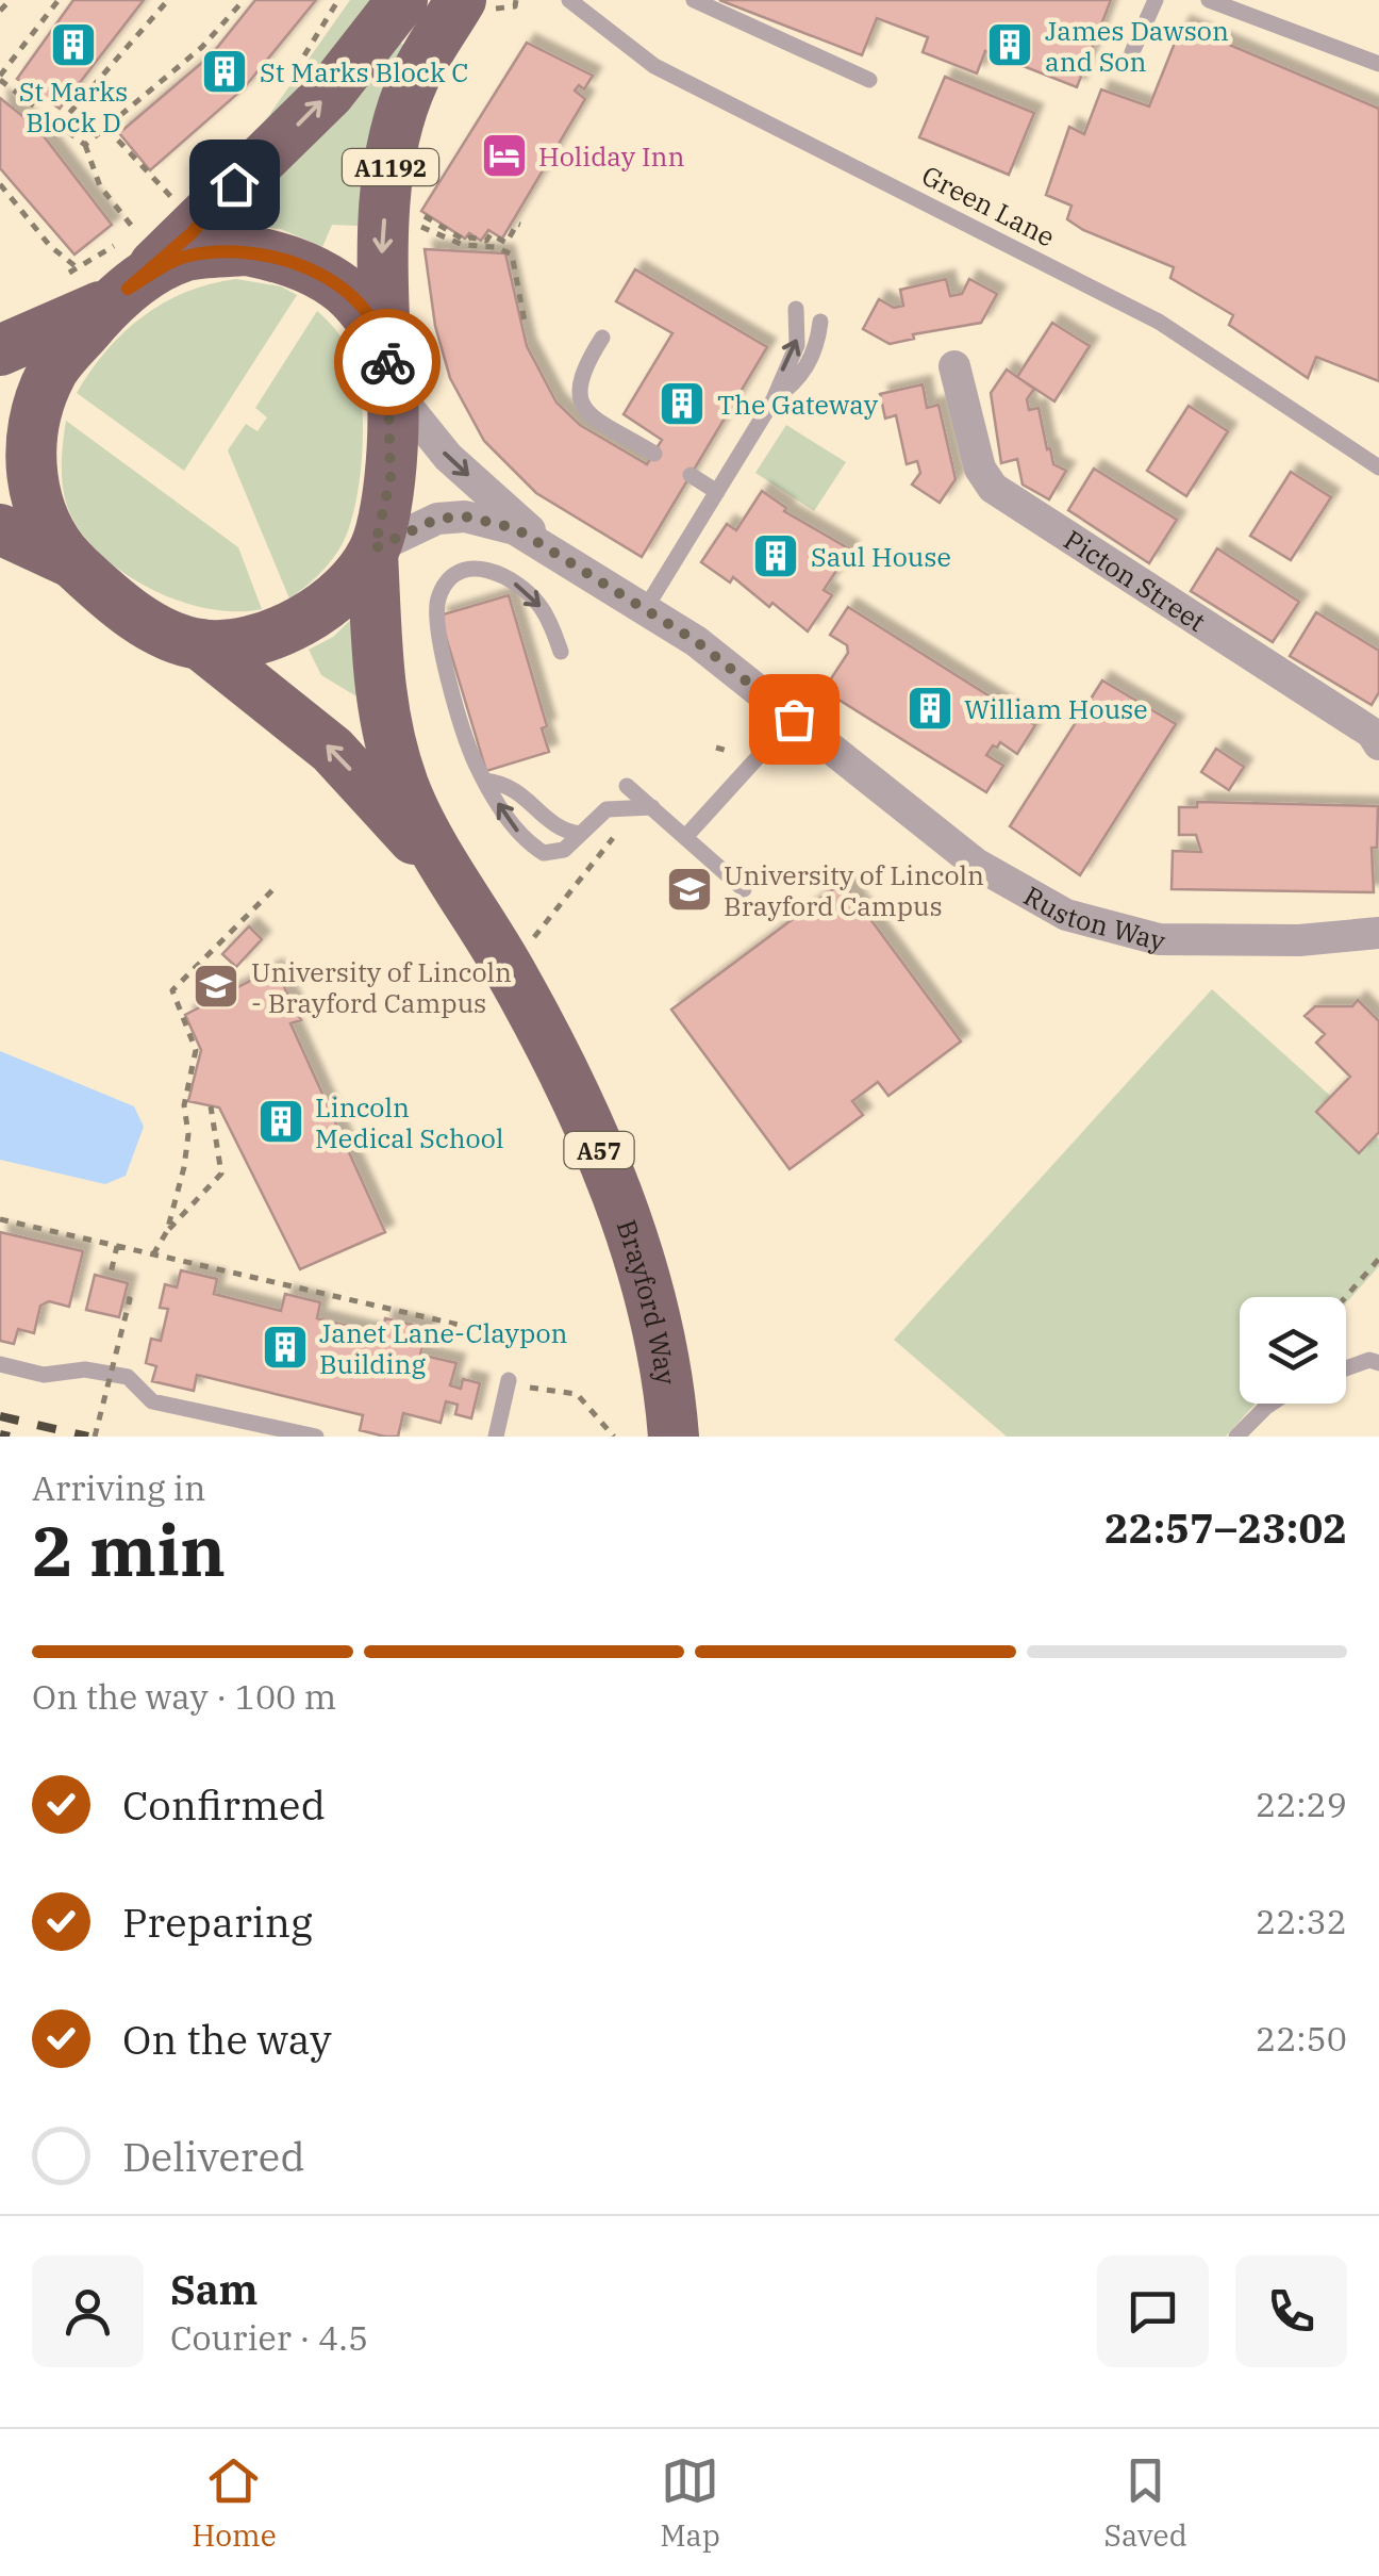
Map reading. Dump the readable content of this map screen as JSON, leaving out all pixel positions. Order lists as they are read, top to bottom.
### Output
{
  "streets": {
    "main road": ["A1192", "A57", "Brayford Way"],
    "street": ["Picton Street", "Ruston Way"],
    "lane": ["Green Lane"]
  },
  "crossings": [
    ["A1192", "Ruston Way"],
    ["A1192", "Brayford Way"],
    ["Ruston Way", "Brayford Way"]
  ],
  "places": {
    "building": [
      "St Marks Block D",
      "James Dawson and Son",
      "St Marks Block C",
      "The Gateway",
      "Saul House",
      "William House",
      "Lincoln Medical School",
      "Janet Lane-Claypon Building"
    ],
    "hotel": ["Holiday Inn"],
    "school or university": ["University of Lincoln Brayford Campus", "University of Lincoln - Brayford Campus"]
  },
  "page": {
    "heading": ["2 min", "Arriving in", "22:57–23:02"],
    "panel": ["Sam", "Courier · 4.5"],
    "bar": "On the way · 100 m",
    "list": [
      ["Confirmed", "22:29"],
      ["Preparing", "22:32"],
      ["On the way", "22:50"],
      "Delivered"
    ],
    "tabs": ["Home", "Map", "Saved"]
  }
}
